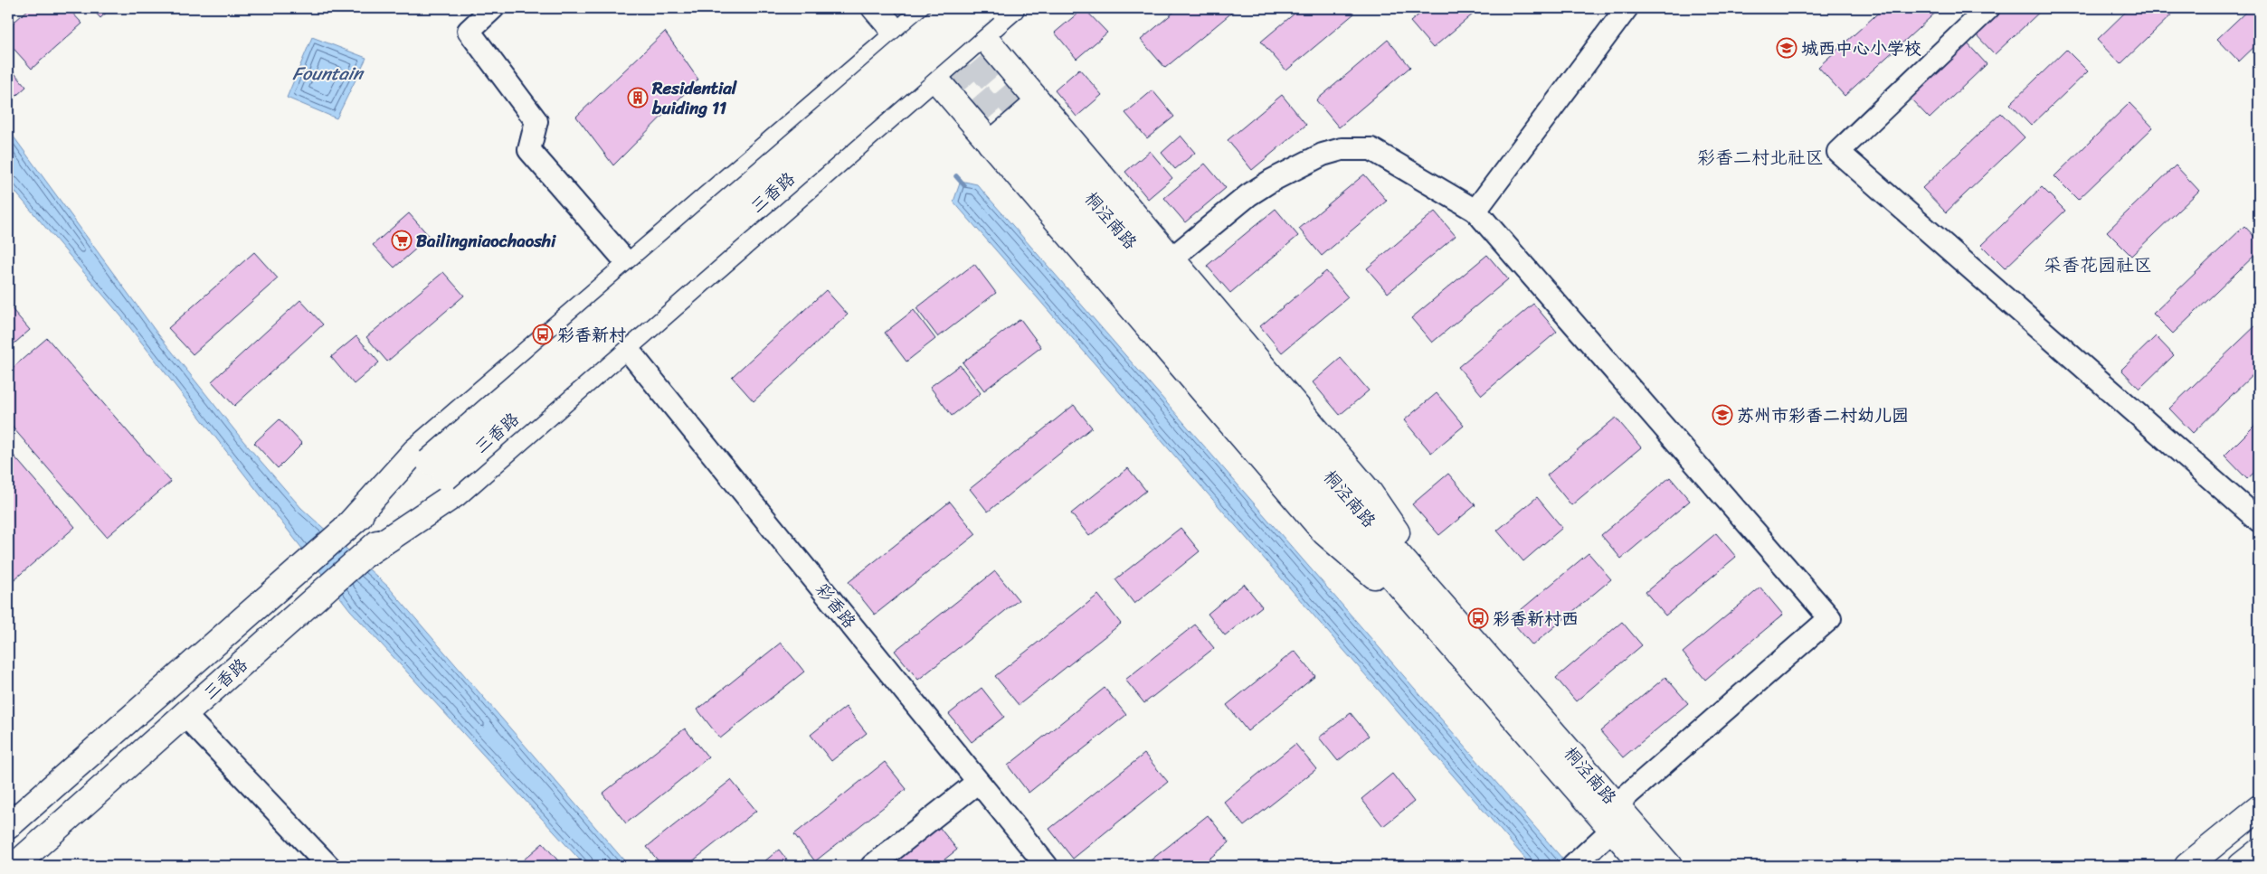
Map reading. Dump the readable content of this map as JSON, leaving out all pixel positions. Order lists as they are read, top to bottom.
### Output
{
  "streets": {
    "main road": ["三香路", "桐泾南路"],
    "street": ["彩香路"]
  },
  "districts": ["彩香二村北社区", "采香花园社区"],
  "water": ["Fountain"],
  "places": {
    "school or university": ["城西中心小学校", "苏州市彩香二村幼儿园"],
    "building": ["Residential buiding 11"],
    "supermarket": ["Bailingniaochaoshi"],
    "bus stop": ["彩香新村", "彩香新村西"]
  }
}
